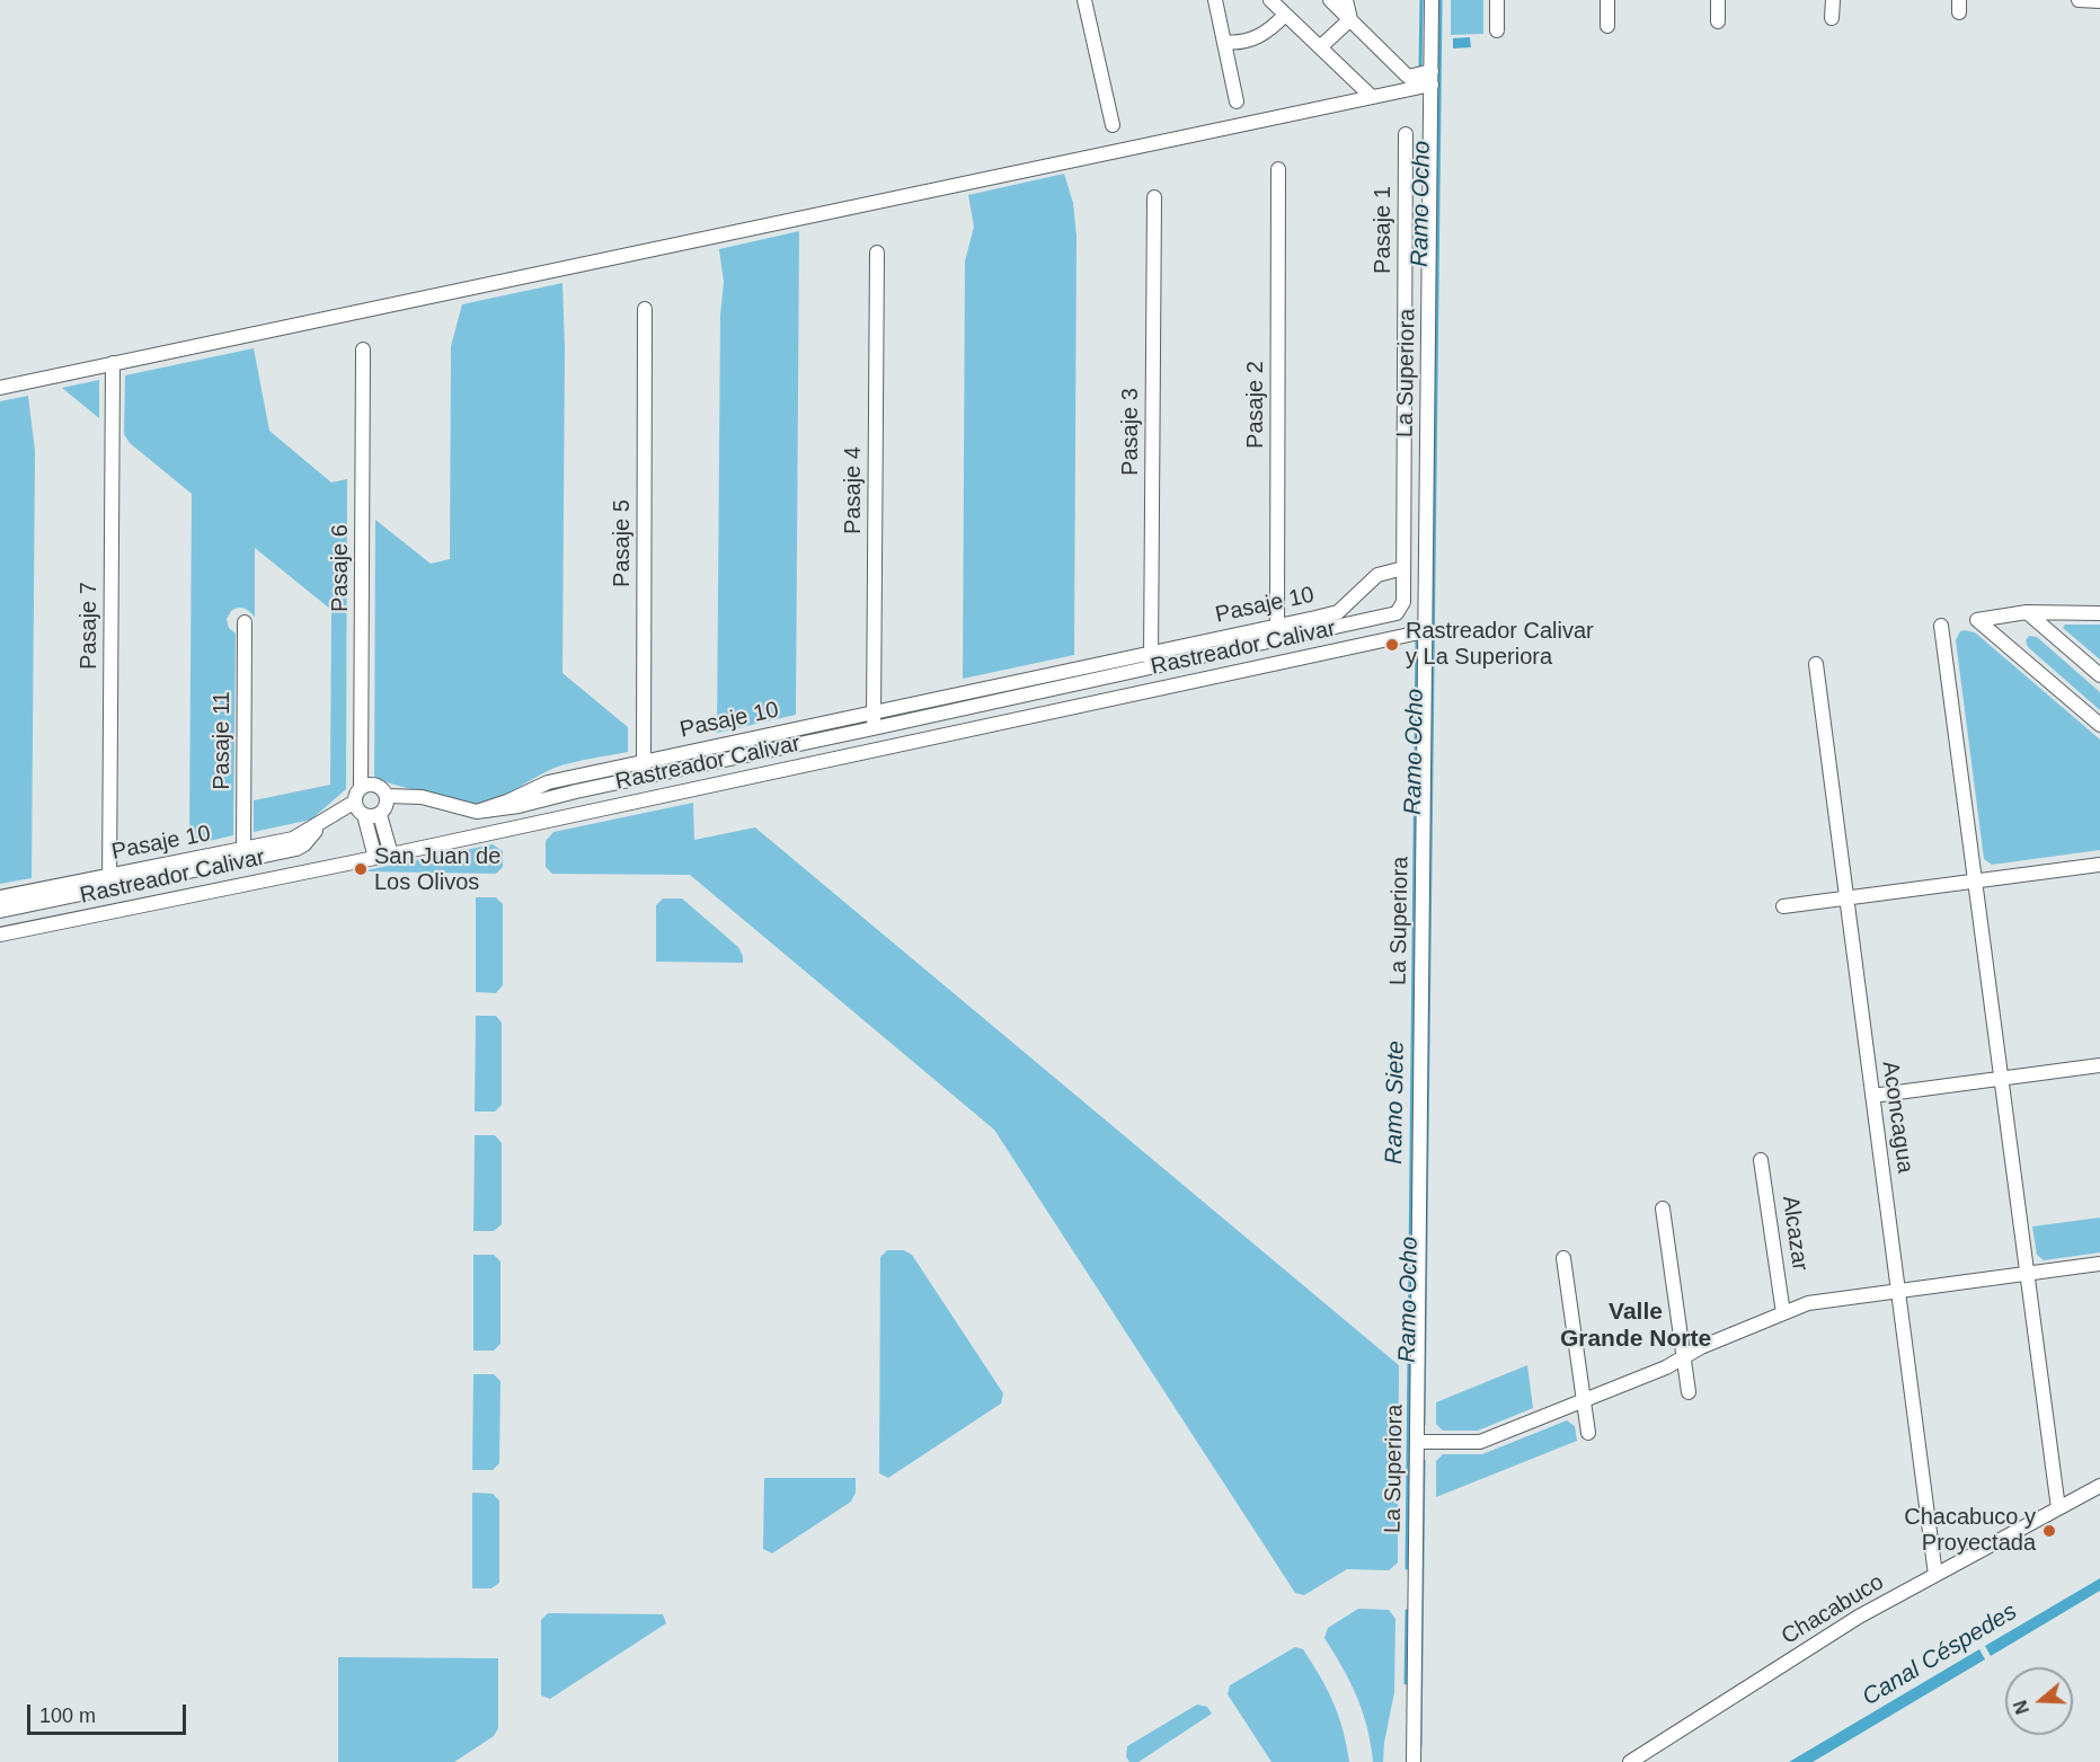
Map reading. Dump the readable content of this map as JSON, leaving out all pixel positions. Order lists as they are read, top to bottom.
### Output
{
  "streets": {
    "street": [
      "Pasaje 1",
      "La Superiora",
      "Pasaje 2",
      "Pasaje 3",
      "Pasaje 4",
      "Pasaje 5",
      "Pasaje 6",
      "Pasaje 10",
      "Pasaje 7",
      "Rastreador Calivar",
      "Pasaje 11",
      "Aconcagua",
      "Alcazar",
      "Chacabuco"
    ]
  },
  "crossings": [
    ["Pasaje 1", "Pasaje 10"],
    ["La Superiora", "Rastreador Calivar"],
    ["Pasaje 2", "Pasaje 10"],
    ["Pasaje 3", "Pasaje 10"],
    ["Pasaje 4", "Pasaje 10"],
    ["Pasaje 5", "Pasaje 10"],
    ["Pasaje 6", "Pasaje 10"],
    ["Pasaje 10", "Pasaje 7"],
    ["Pasaje 10", "Pasaje 11"],
    ["Aconcagua", "Chacabuco"]
  ],
  "districts": ["Valle Grande Norte"],
  "water": ["Ramo Ocho", "Ramo Siete", "Canal Céspedes"],
  "places": ["Rastreador Calivar y La Superiora", "San Juan de Los Olivos", "Chacabuco y Proyectada"],
  "scale_bar": "100 m",
  "north": "left"
}
